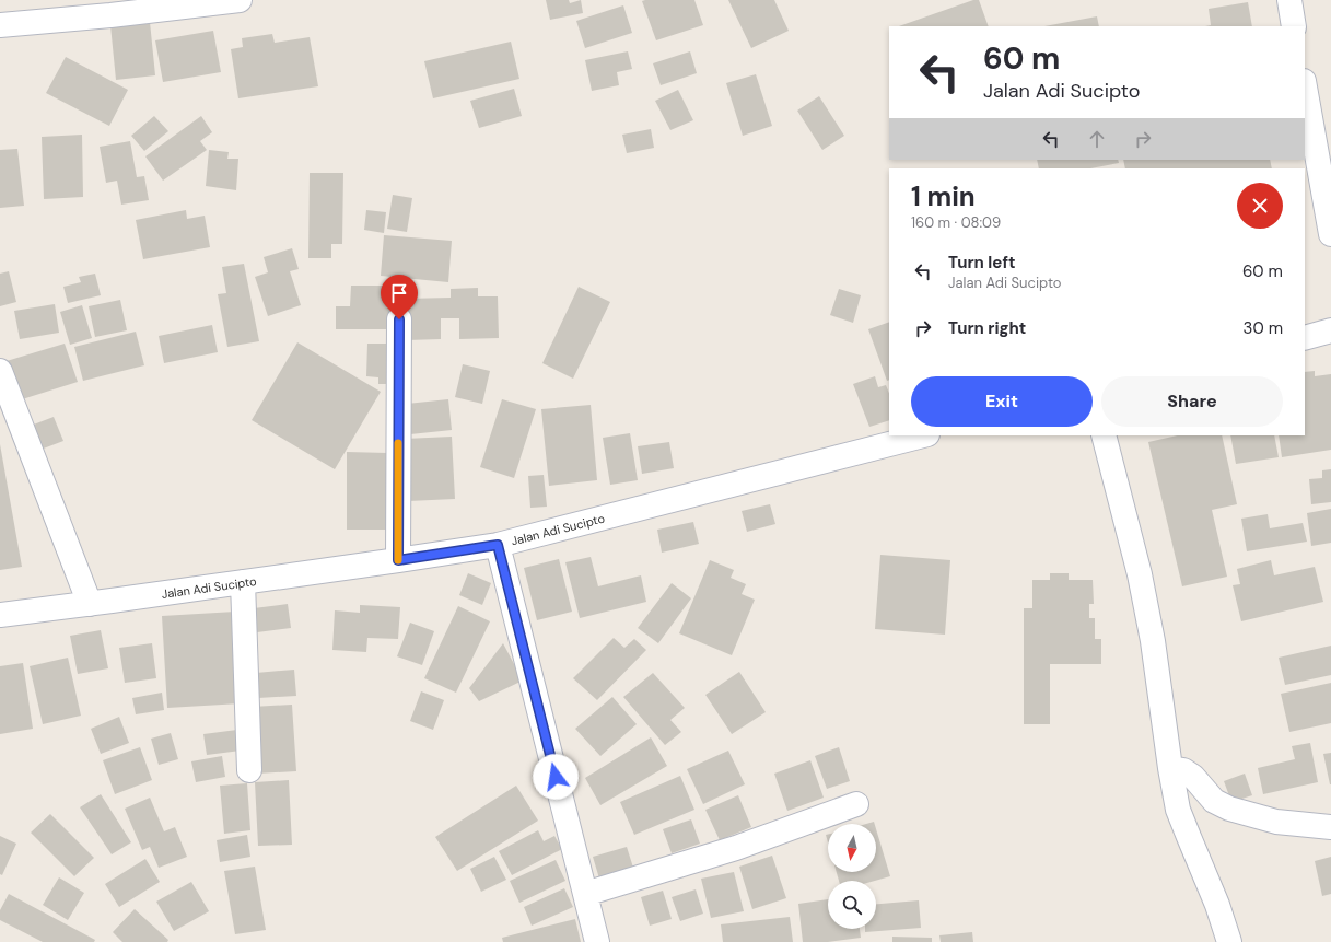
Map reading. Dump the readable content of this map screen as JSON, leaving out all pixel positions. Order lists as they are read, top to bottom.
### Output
{
  "streets": {
    "street": ["Jalan Adi Sucipto"]
  },
  "north": "bottom",
  "page": {
    "turn": ["60 m", "Jalan Adi Sucipto"],
    "heading": ["1 min", "160 m · 08:09"],
    "list": [
      {
        "name": "Turn left",
        "note": "Jalan Adi Sucipto",
        "value": "60 m"
      },
      {
        "name": "Turn right",
        "value": "30 m"
      }
    ],
    "buttons": ["Exit", "Share"]
  }
}
